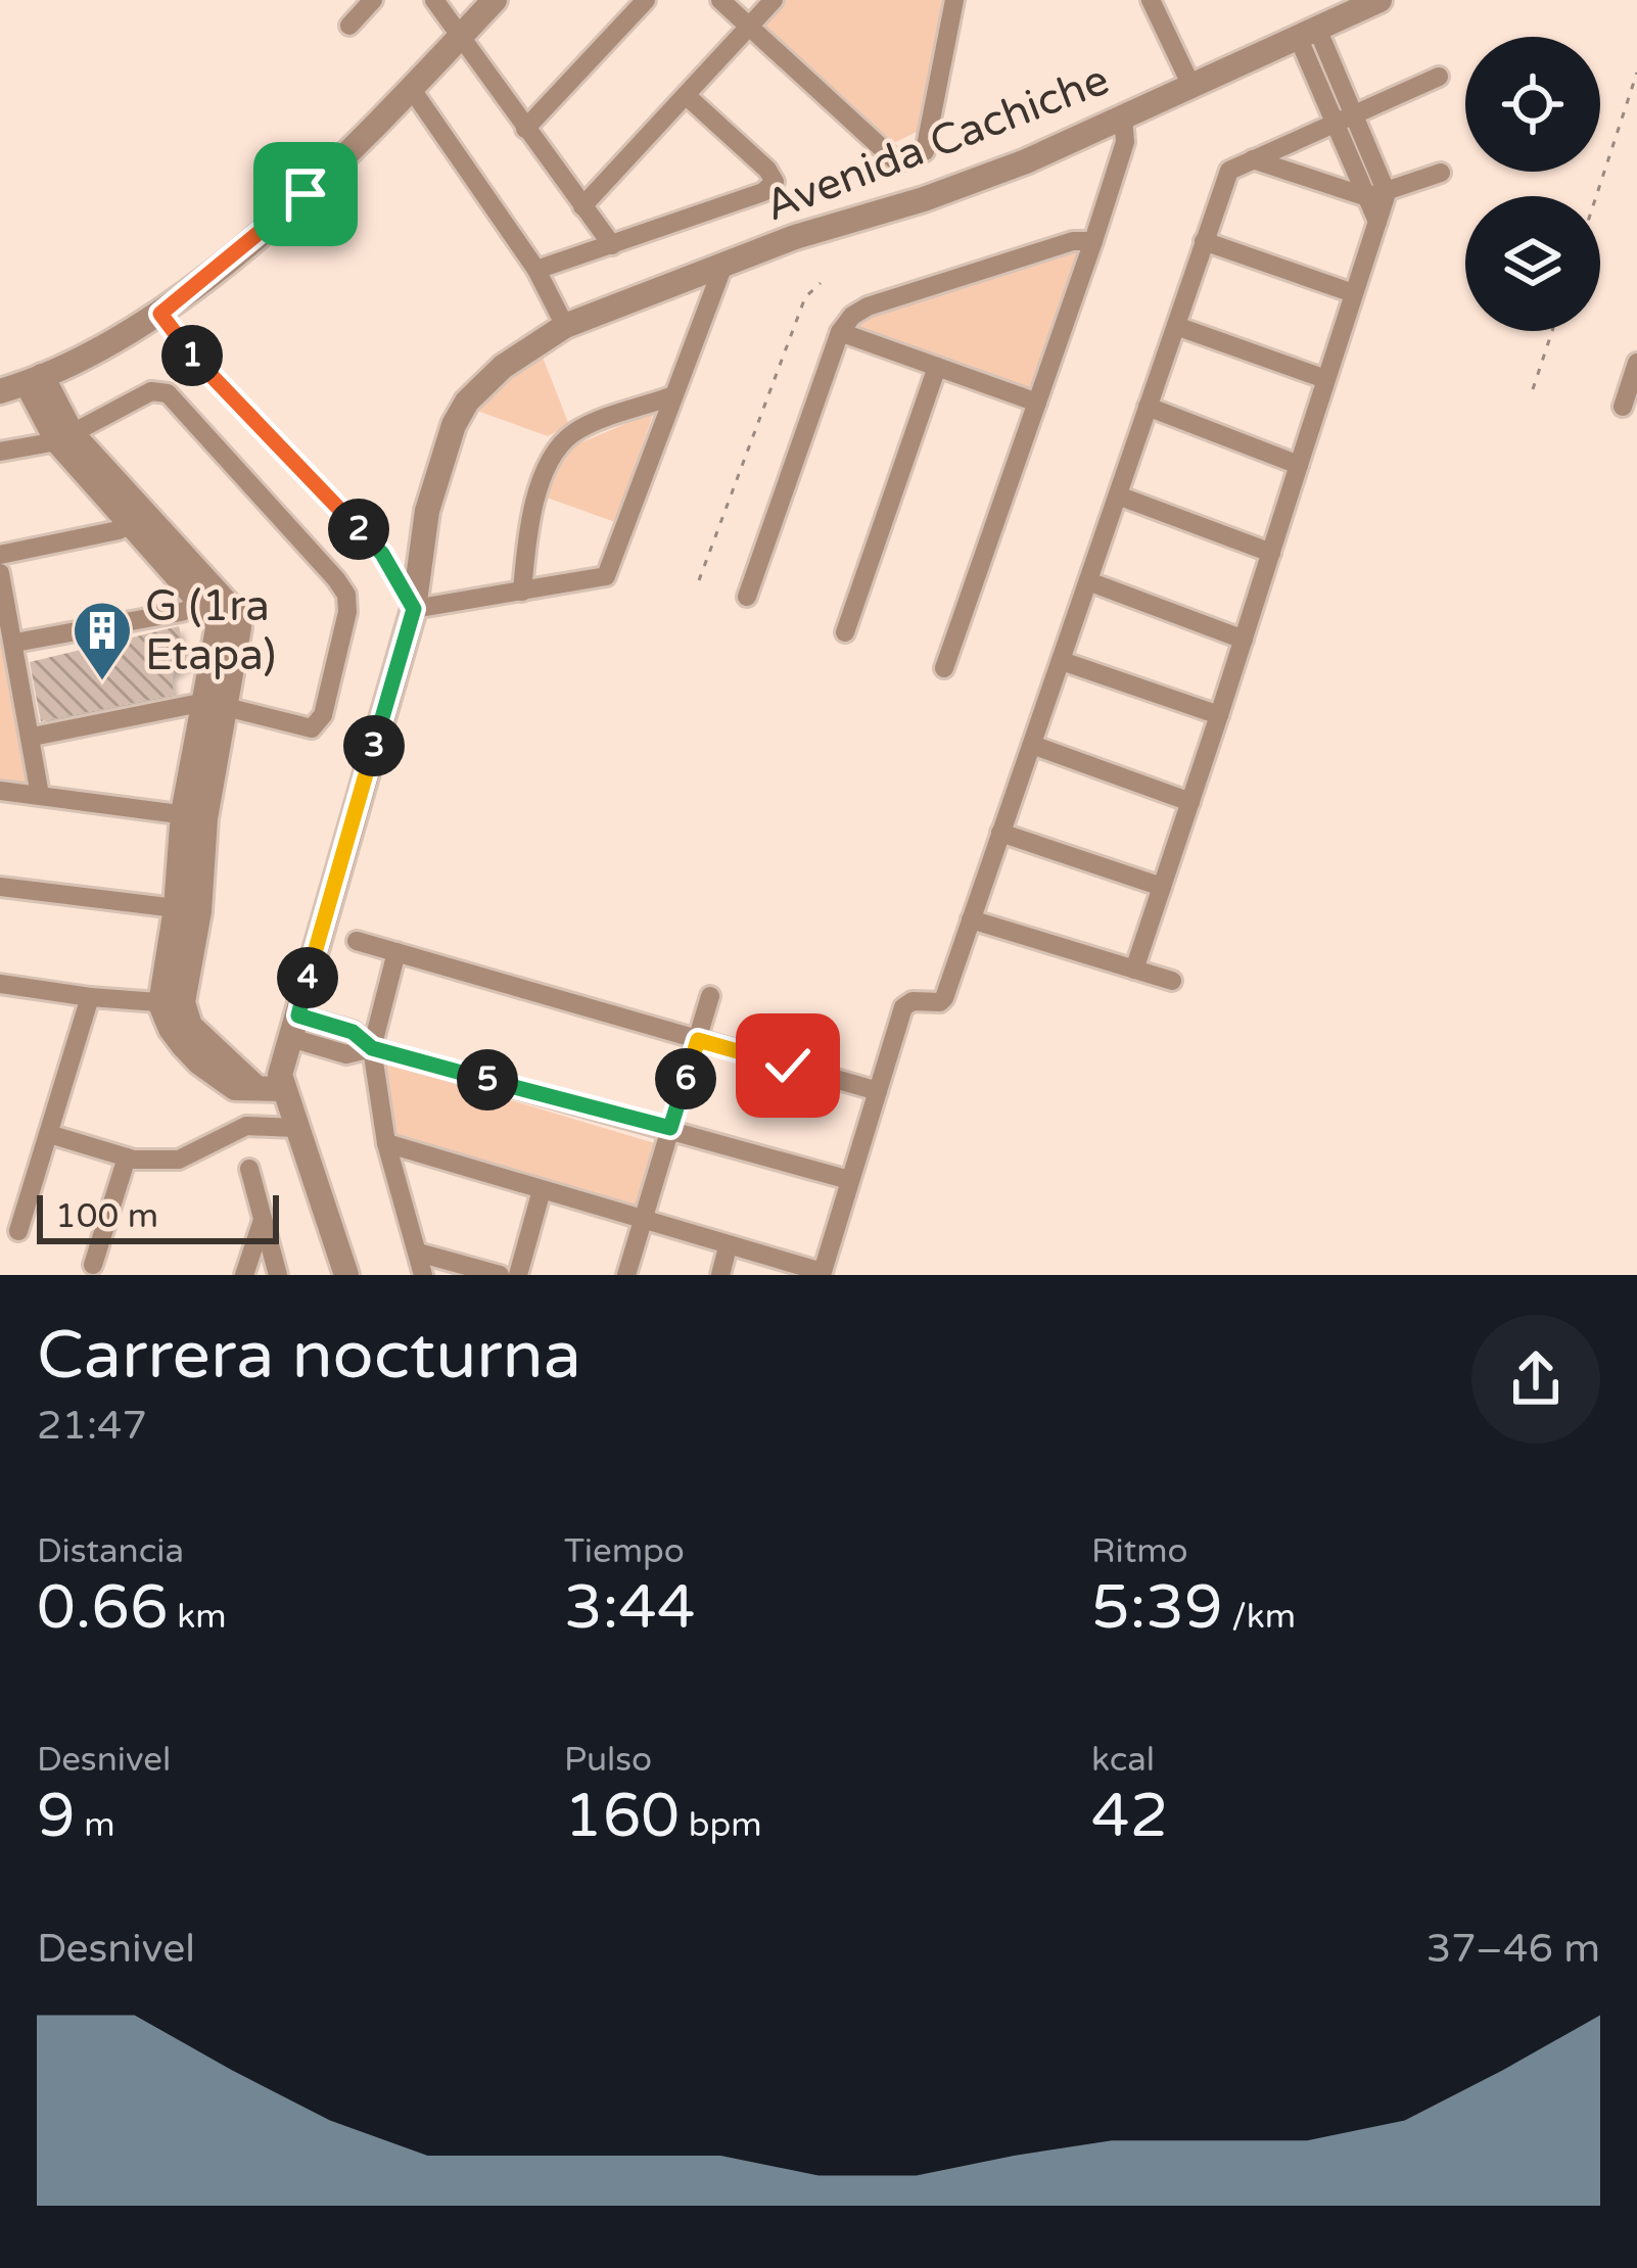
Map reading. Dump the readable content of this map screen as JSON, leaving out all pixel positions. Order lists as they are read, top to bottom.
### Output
{
  "streets": {
    "street": ["Avenida Cachiche"]
  },
  "places": {
    "building": ["G (1ra Etapa)"]
  },
  "scale_bar": "100 m",
  "page": {
    "pins": [
      "1",
      "2",
      "3",
      "4",
      "6",
      "5"
    ],
    "scale": "100 m",
    "heading": ["Carrera nocturna", "21:47"],
    "stats": [
      ["Distancia", "0.66 km"],
      ["Tiempo", "3:44"],
      ["Ritmo", "5:39 /km"],
      ["Desnivel", "9 m"],
      ["Pulso", "160 bpm"],
      ["kcal", "42"]
    ],
    "chart": ["Desnivel", "37–46 m"]
  }
}
